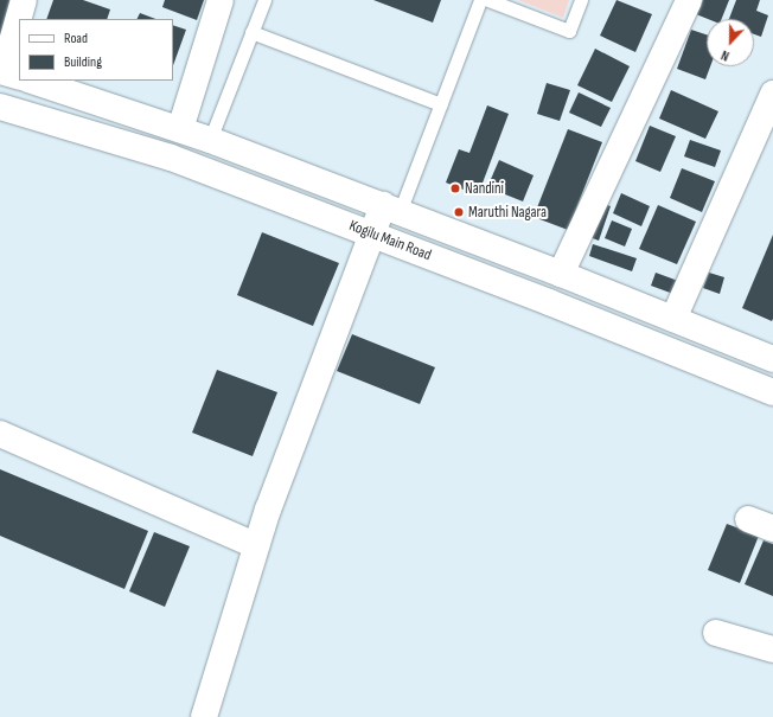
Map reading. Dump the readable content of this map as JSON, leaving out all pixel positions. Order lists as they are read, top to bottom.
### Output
{
  "streets": {
    "street": ["Kogilu Main Road"]
  },
  "places": ["Nandini", "Maruthi Nagara"],
  "legend": ["Road", "Building"],
  "north": "bottom"
}
